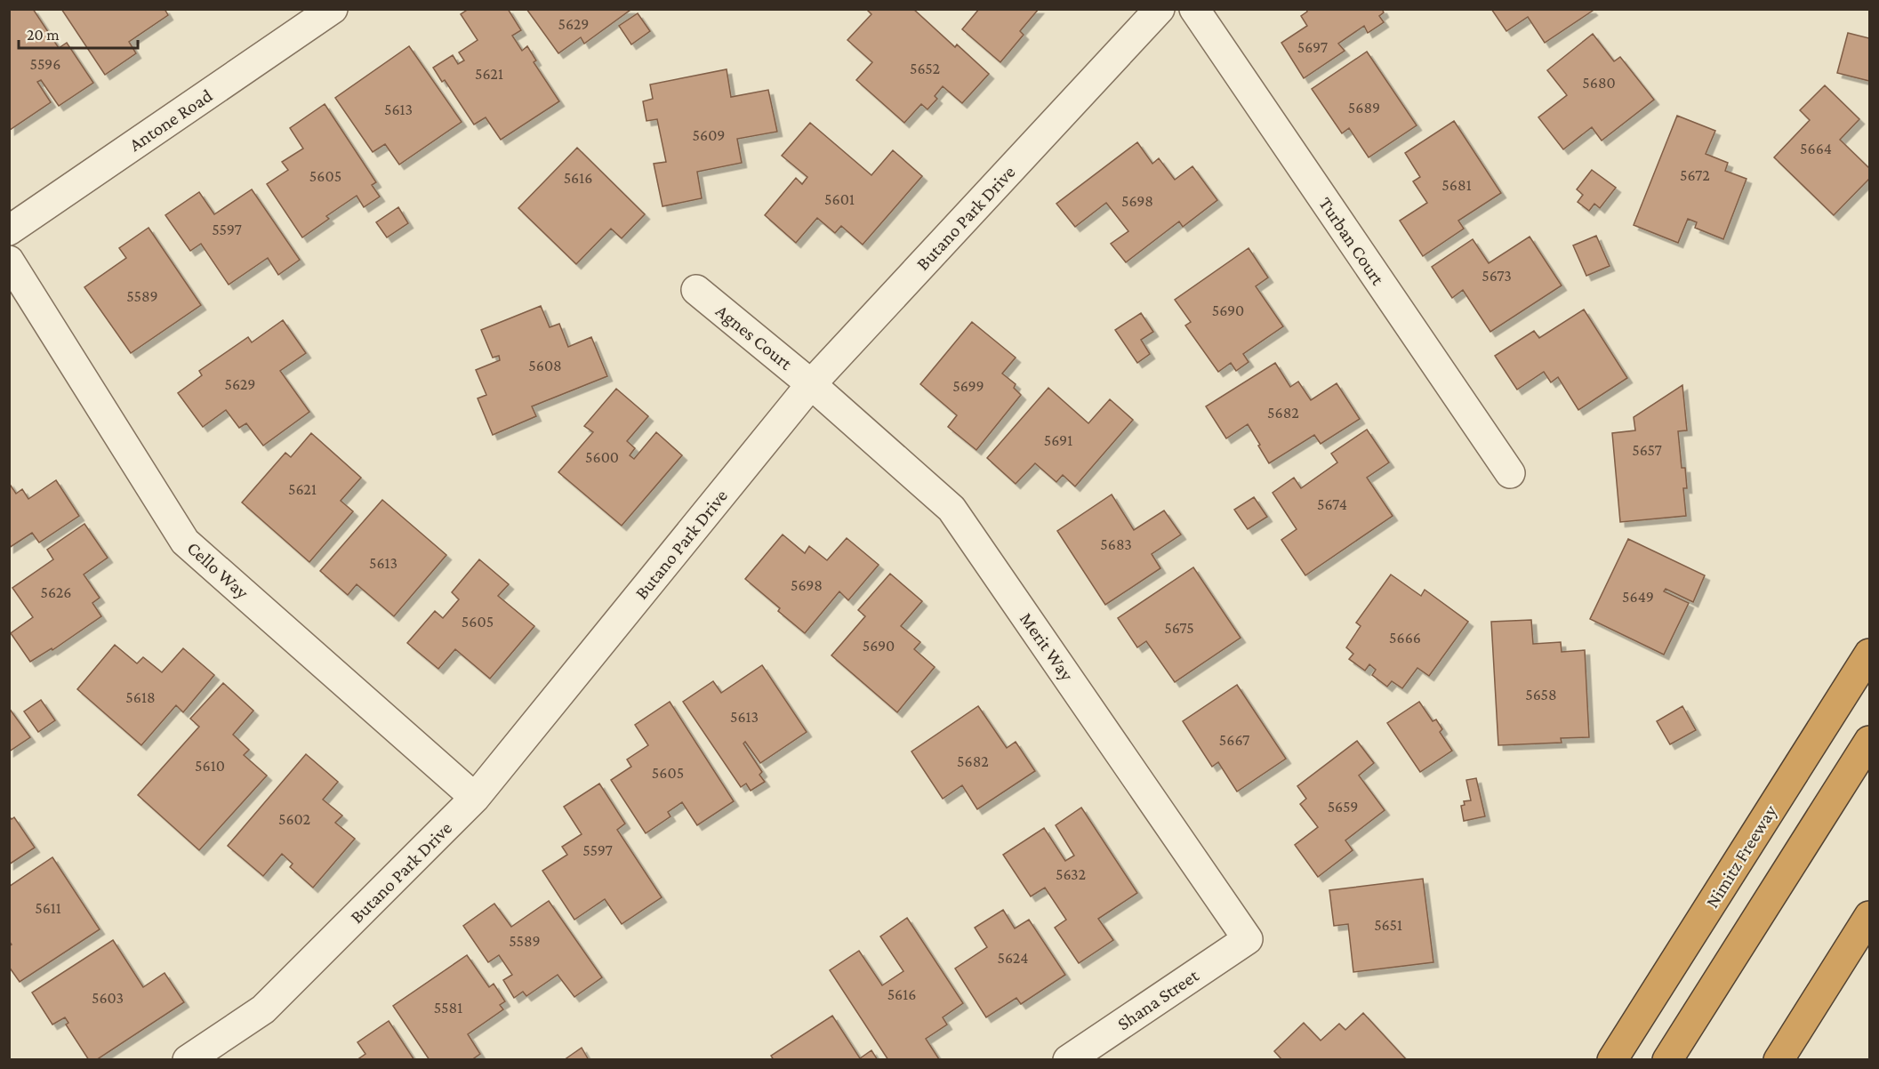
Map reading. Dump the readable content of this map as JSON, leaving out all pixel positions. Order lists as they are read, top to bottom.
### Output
{
  "streets": {
    "highway": ["Nimitz Freeway"],
    "street": [
      "Antone Road",
      "Butano Park Drive",
      "Turban Court",
      "Agnes Court",
      "Cello Way",
      "Merit Way",
      "Shana Street"
    ]
  },
  "crossings": [
    ["Butano Park Drive", "Agnes Court"],
    ["Butano Park Drive", "Cello Way"],
    ["Butano Park Drive", "Merit Way"],
    ["Agnes Court", "Merit Way"],
    ["Merit Way", "Shana Street"]
  ],
  "house_numbers": [
    "5629",
    "5697",
    "5596",
    "5652",
    "5621",
    "5680",
    "5689",
    "5613",
    "5609",
    "5664",
    "5672",
    "5605",
    "5616",
    "5681",
    "5601",
    "5698",
    "5597",
    "5673",
    "5589",
    "5690",
    "5608",
    "5629",
    "5699",
    "5682",
    "5691",
    "5657",
    "5600",
    "5621",
    "5674",
    "5683",
    "5613",
    "5698",
    "5626",
    "5649",
    "5605",
    "5675",
    "5666",
    "5690",
    "5658",
    "5618",
    "5613",
    "5667",
    "5682",
    "5610",
    "5605",
    "5659",
    "5602",
    "5597",
    "5632",
    "5611",
    "5651",
    "5589",
    "5624",
    "5616",
    "5603",
    "5581"
  ],
  "scale_bar": "20 m"
}
